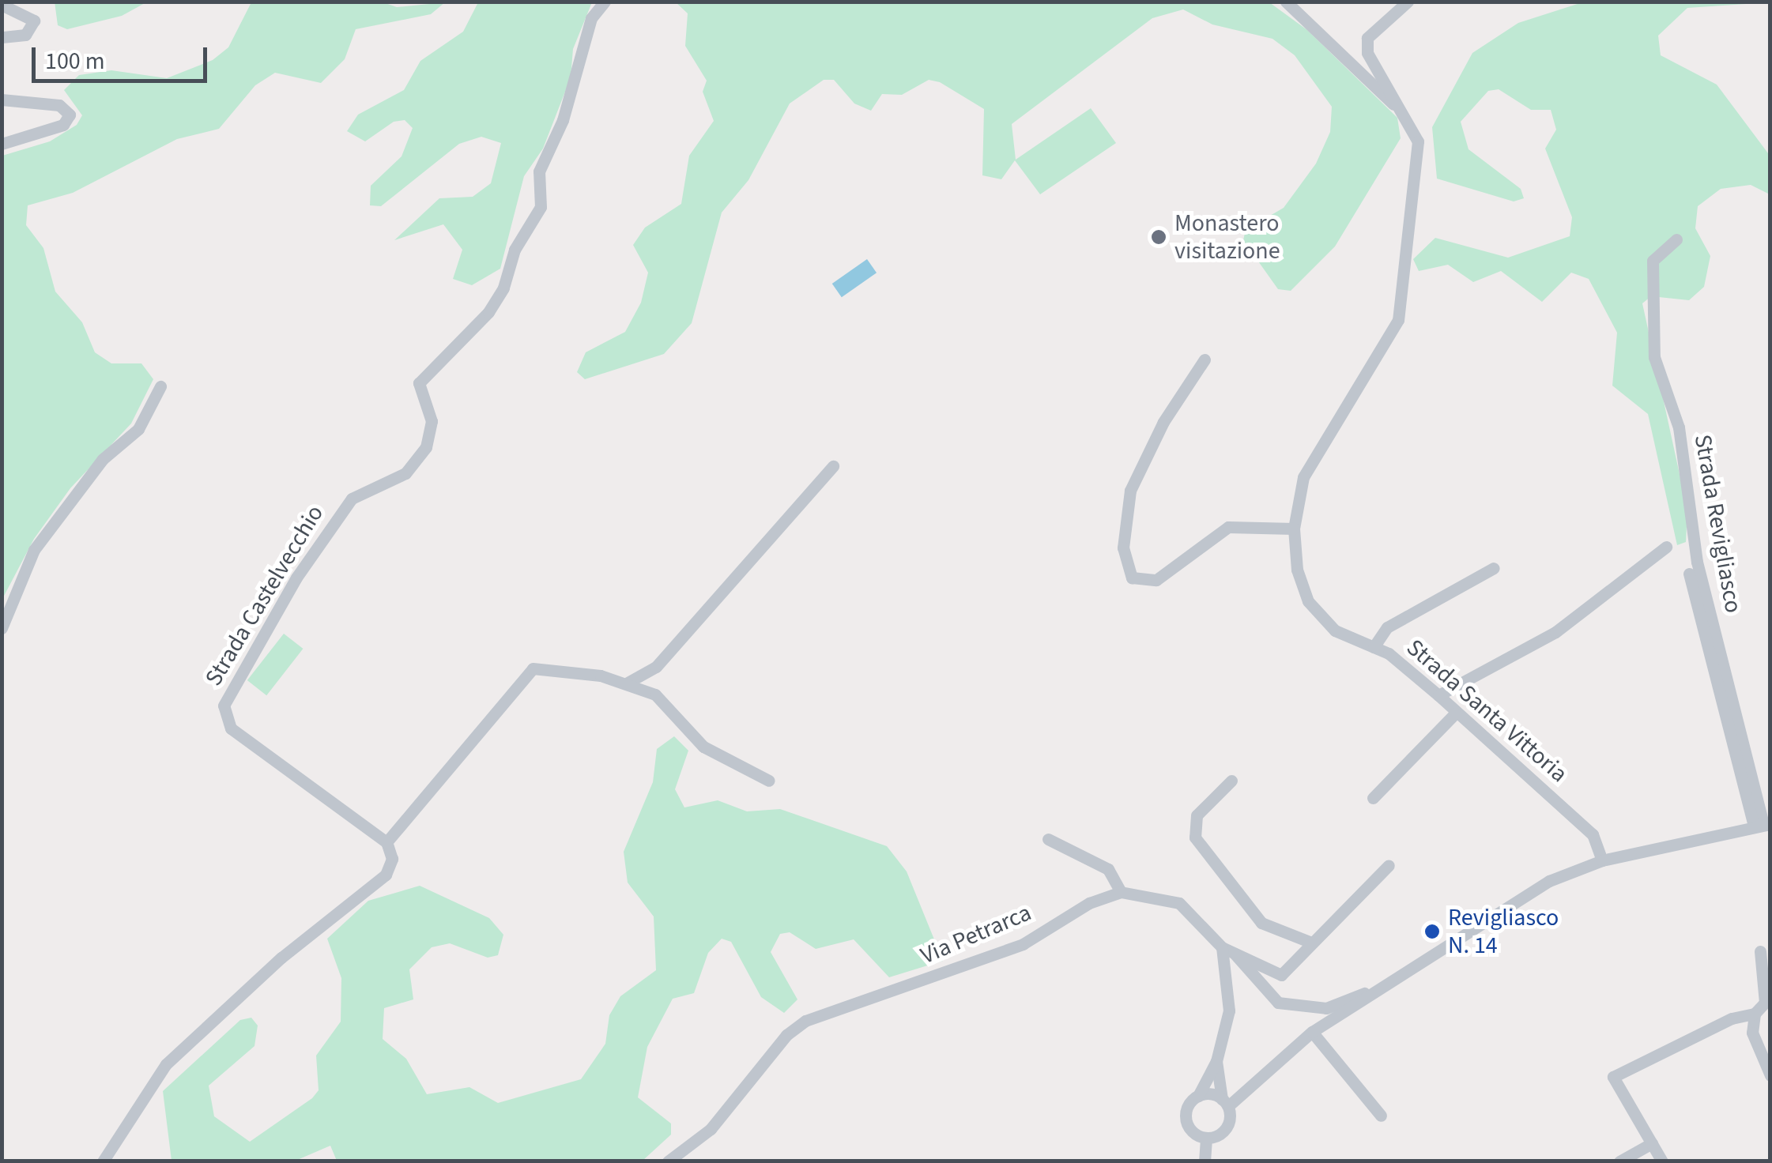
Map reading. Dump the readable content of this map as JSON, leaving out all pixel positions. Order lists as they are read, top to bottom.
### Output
{
  "streets": {
    "street": [
      "Strada Revigliasco",
      "Strada Castelvecchio",
      "Strada Santa Vittoria",
      "Via Petrarca"
    ]
  },
  "places": ["Monastero visitazione", "Revigliasco N. 14"],
  "scale_bar": "100 m"
}
